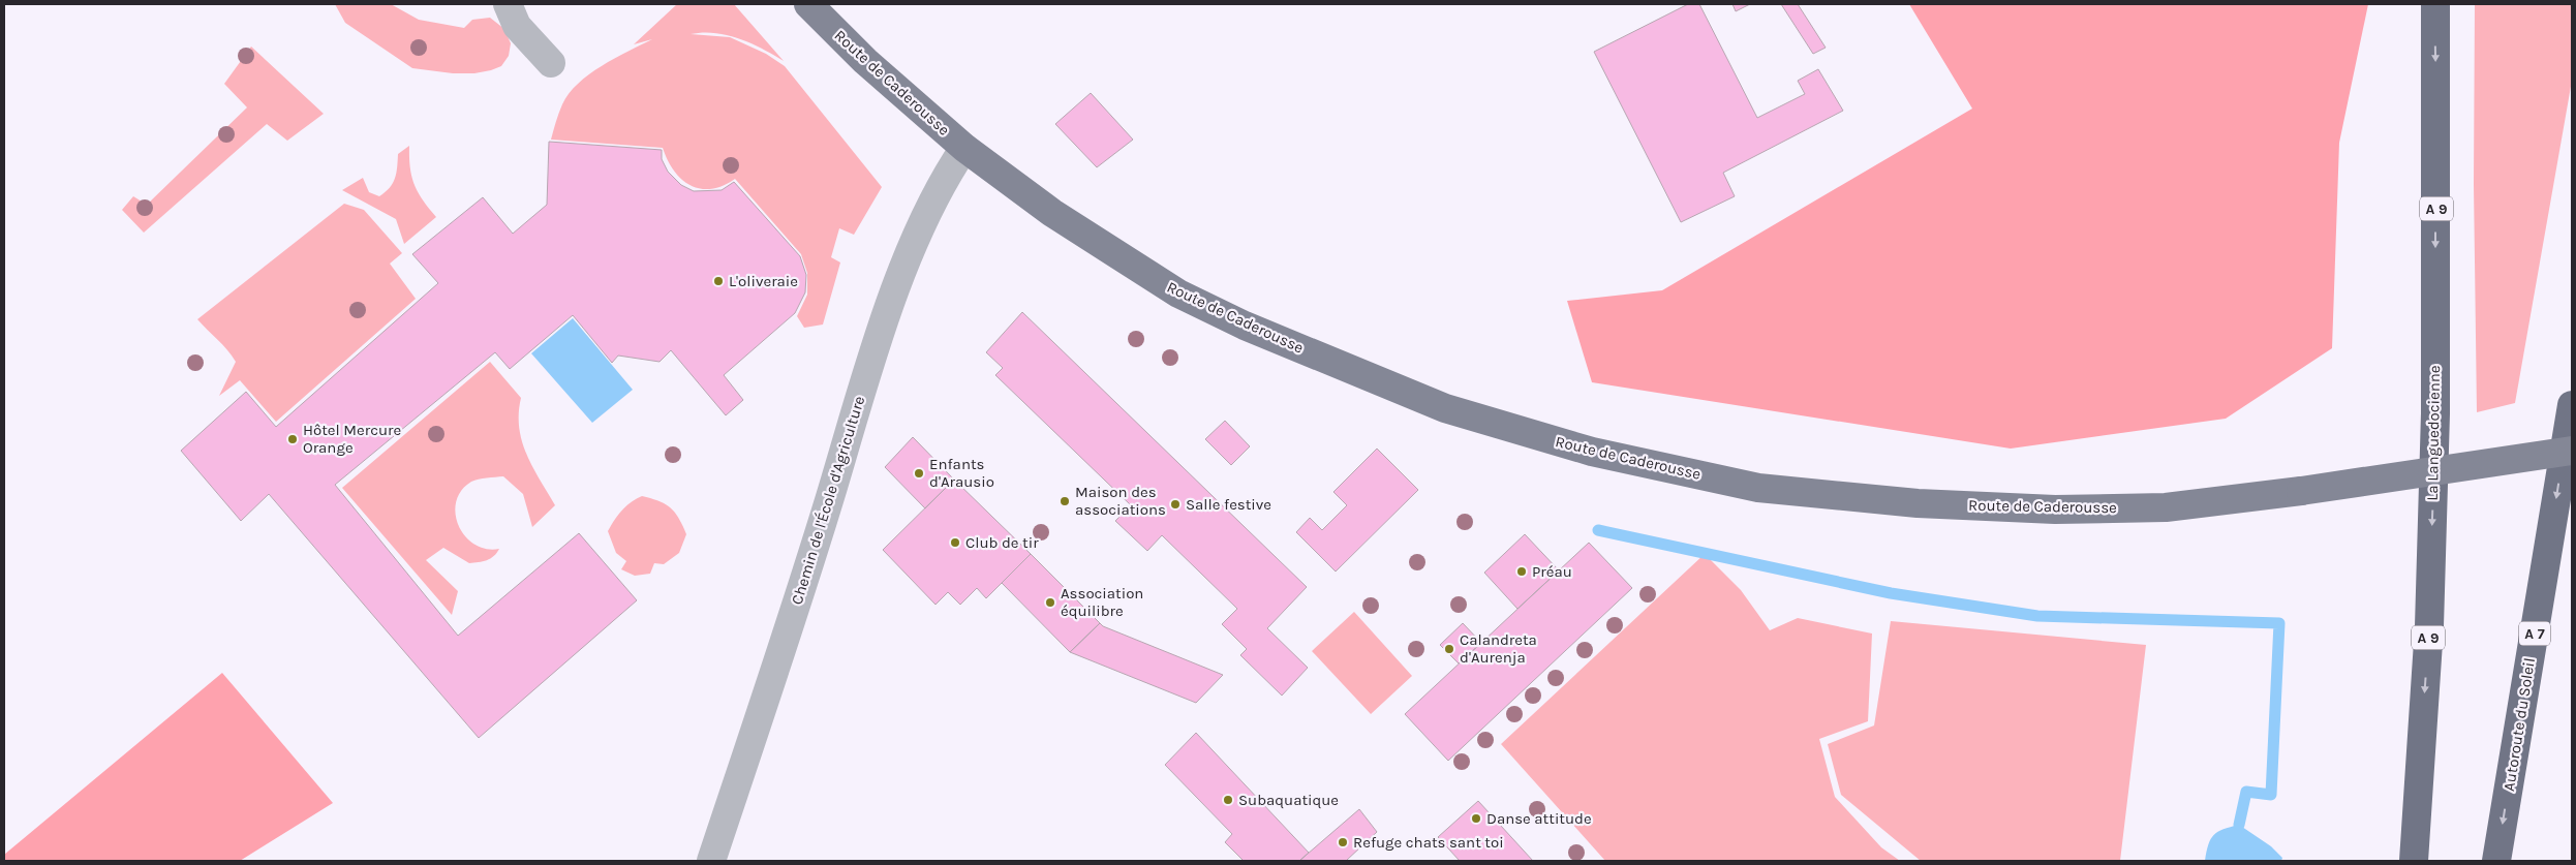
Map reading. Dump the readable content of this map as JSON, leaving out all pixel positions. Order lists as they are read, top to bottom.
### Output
{
  "streets": {
    "highway": [
      "A 9",
      "La Languedocienne",
      "A 7",
      "Autoroute du Soleil"
    ],
    "main road": ["Route de Caderousse"],
    "street": ["Chemin de l'École d'Agriculture"]
  },
  "crossings": [
    ["Route de Caderousse", "Chemin de l'École d'Agriculture"]
  ],
  "one_way": ["La Languedocienne", "Autoroute du Soleil"],
  "places": [
    "L'oliveraie",
    "Hôtel Mercure Orange",
    "Enfants d'Arausio",
    "Maison des associations",
    "Salle festive",
    "Club de tir",
    "Préau",
    "Association équilibre",
    "Calandreta d'Aurenja",
    "Subaquatique",
    "Danse attitude",
    "Refuge chats sant toi"
  ]
}
